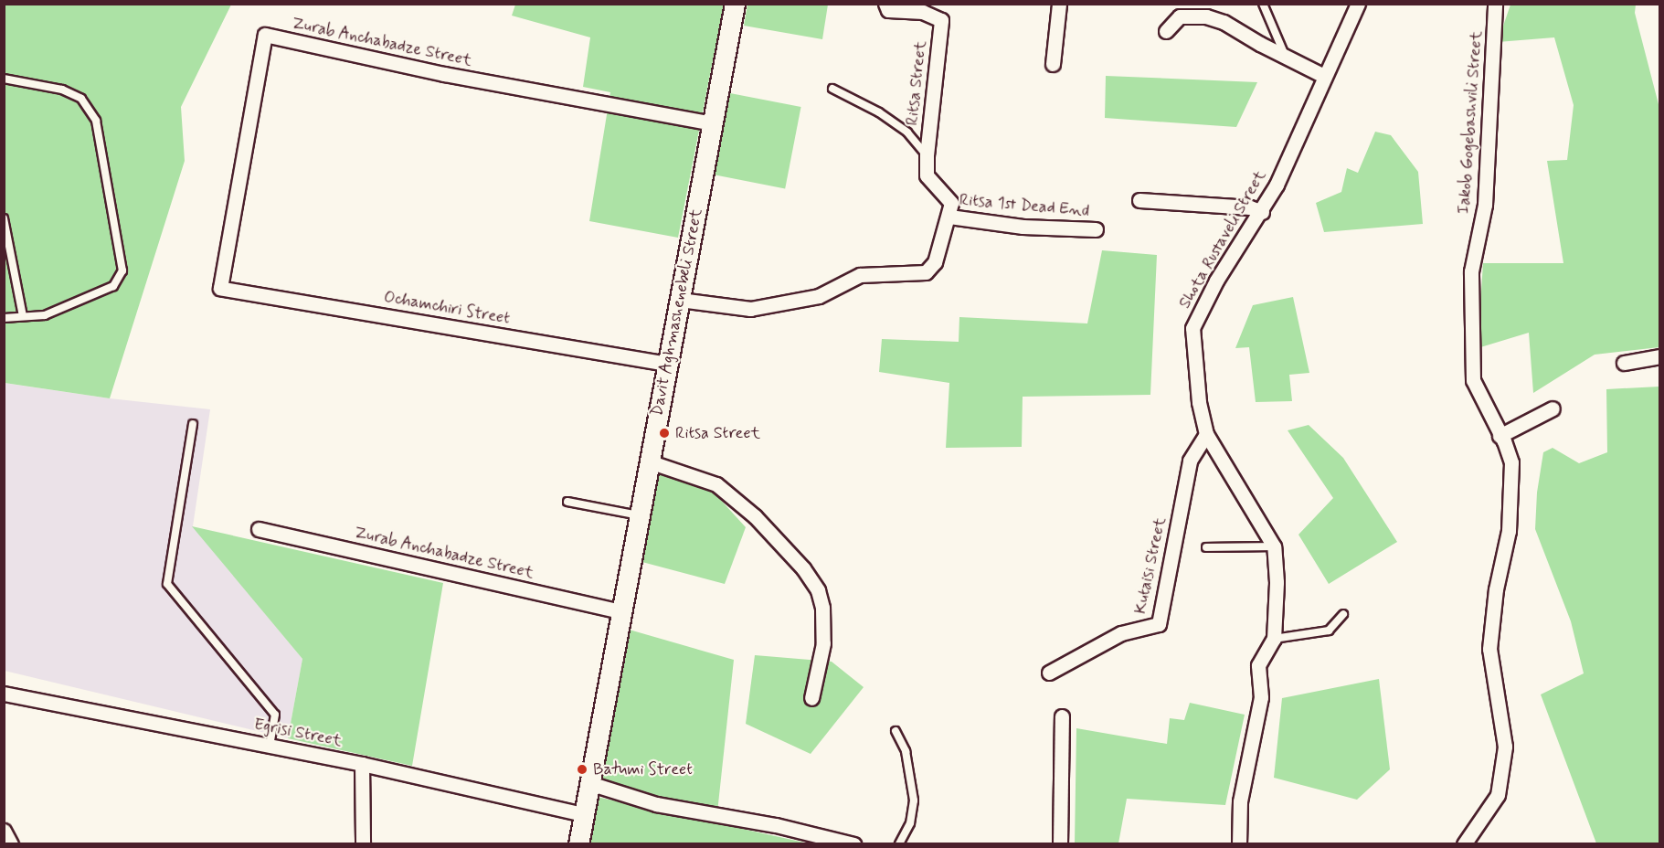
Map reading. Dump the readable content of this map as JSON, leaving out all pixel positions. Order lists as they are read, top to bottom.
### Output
{
  "streets": {
    "street": [
      "Zurab Anchabadze Street",
      "Ritsa Street",
      "Iakob Gogebashvili Street",
      "Ritsa 1st Dead End",
      "Shota Rustaveli Street",
      "Ochamchiri Street",
      "Davit Aghmashenebeli Street",
      "Kutaisi Street",
      "Egrisi Street"
    ]
  },
  "crossings": [
    ["Zurab Anchabadze Street", "Ochamchiri Street"],
    ["Zurab Anchabadze Street", "Davit Aghmashenebeli Street"],
    ["Ritsa Street", "Ritsa 1st Dead End"],
    ["Shota Rustaveli Street", "Kutaisi Street"],
    ["Ochamchiri Street", "Davit Aghmashenebeli Street"],
    ["Davit Aghmashenebeli Street", "Egrisi Street"]
  ],
  "places": ["Ritsa Street", "Batumi Street"]
}
